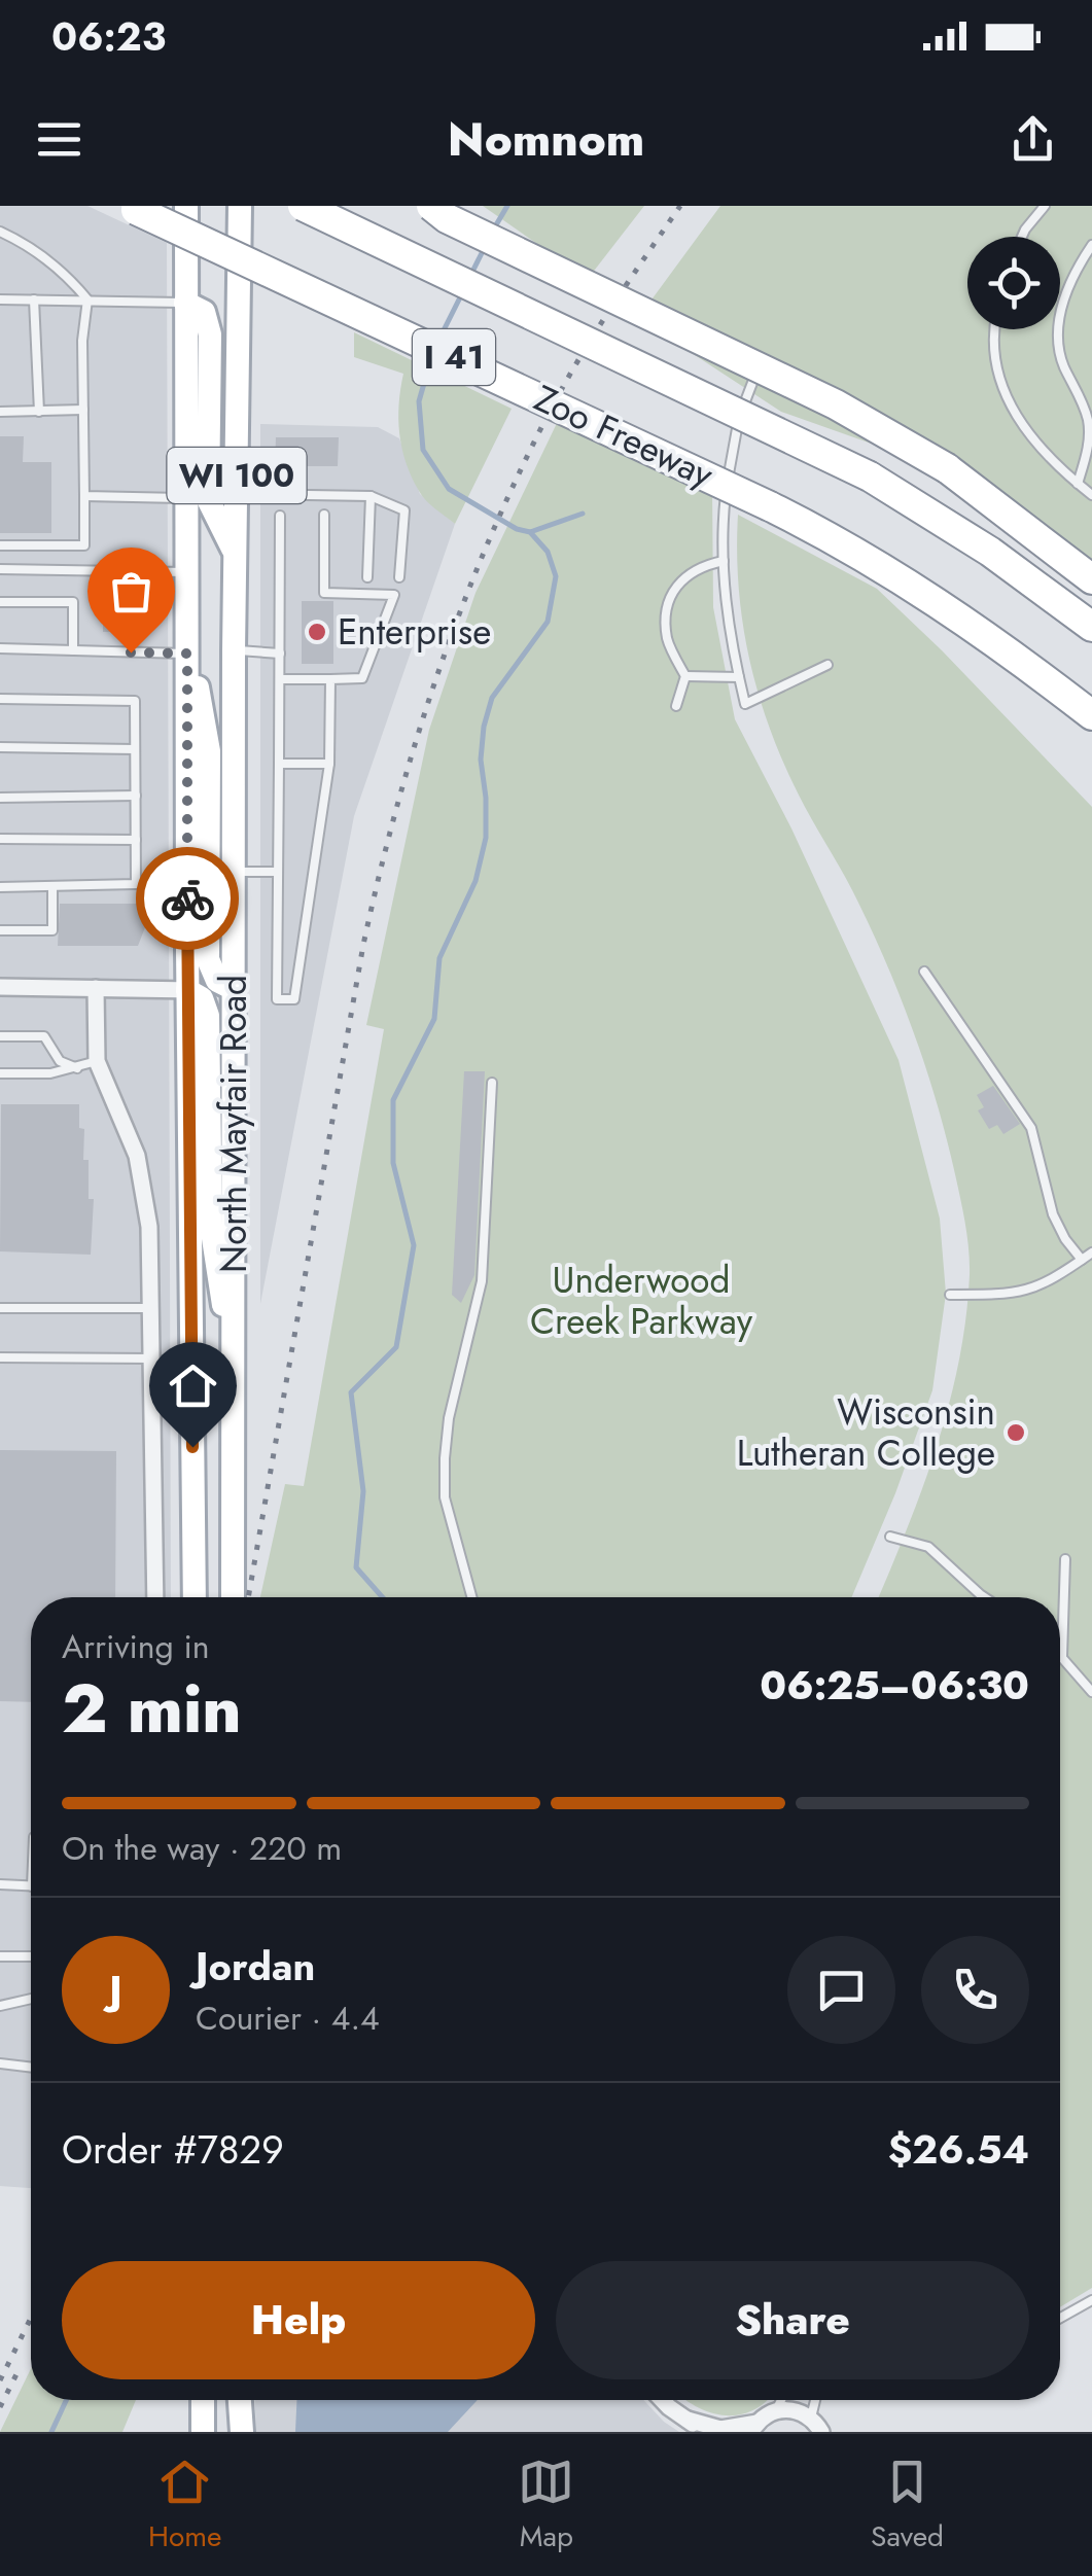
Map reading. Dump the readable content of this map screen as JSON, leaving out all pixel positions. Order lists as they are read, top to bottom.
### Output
{
  "streets": {
    "highway": ["I 41", "Zoo Freeway"],
    "main road": ["WI 100", "North Mayfair Road"]
  },
  "parks": ["Underwood Creek Parkway"],
  "places": ["Enterprise", "Wisconsin Lutheran College"],
  "page": {
    "status": "06:23",
    "header": "Nomnom",
    "heading": ["2 min", "Arriving in", "06:25–06:30"],
    "panel": [
      "Jordan",
      "Courier · 4.4",
      "Order #7829",
      "$26.54"
    ],
    "bar": "On the way · 220 m",
    "round": "J",
    "buttons": ["Help", "Share"],
    "tabs": ["Home", "Map", "Saved"]
  }
}
